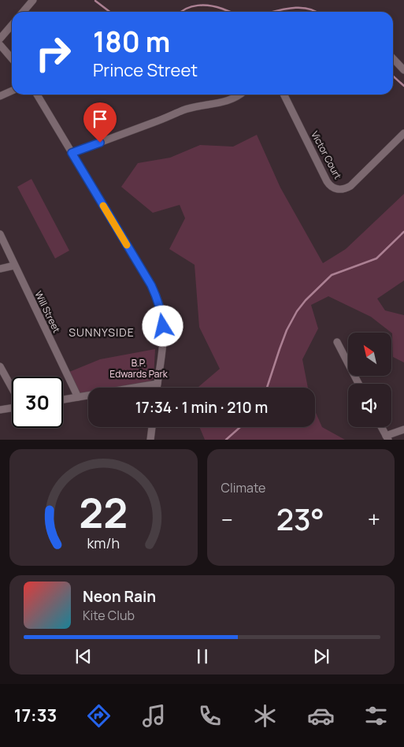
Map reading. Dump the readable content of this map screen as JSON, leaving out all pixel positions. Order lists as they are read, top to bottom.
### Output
{
  "streets": {
    "street": ["Victor Court", "Will Street"]
  },
  "districts": ["SUNNYSIDE"],
  "parks": ["B.P. Edwards Park"],
  "north": "top left",
  "page": {
    "turn": ["180 m", "Prince Street"],
    "limit": "30",
    "trip": "17:34 · 1 min · 210 m",
    "tile": "Climate",
    "heat": ["−", "23°", "+"],
    "song": ["Neon Rain", "Kite Club"],
    "tabs": "17:33",
    "gauge": ["22", "km/h"]
  }
}
